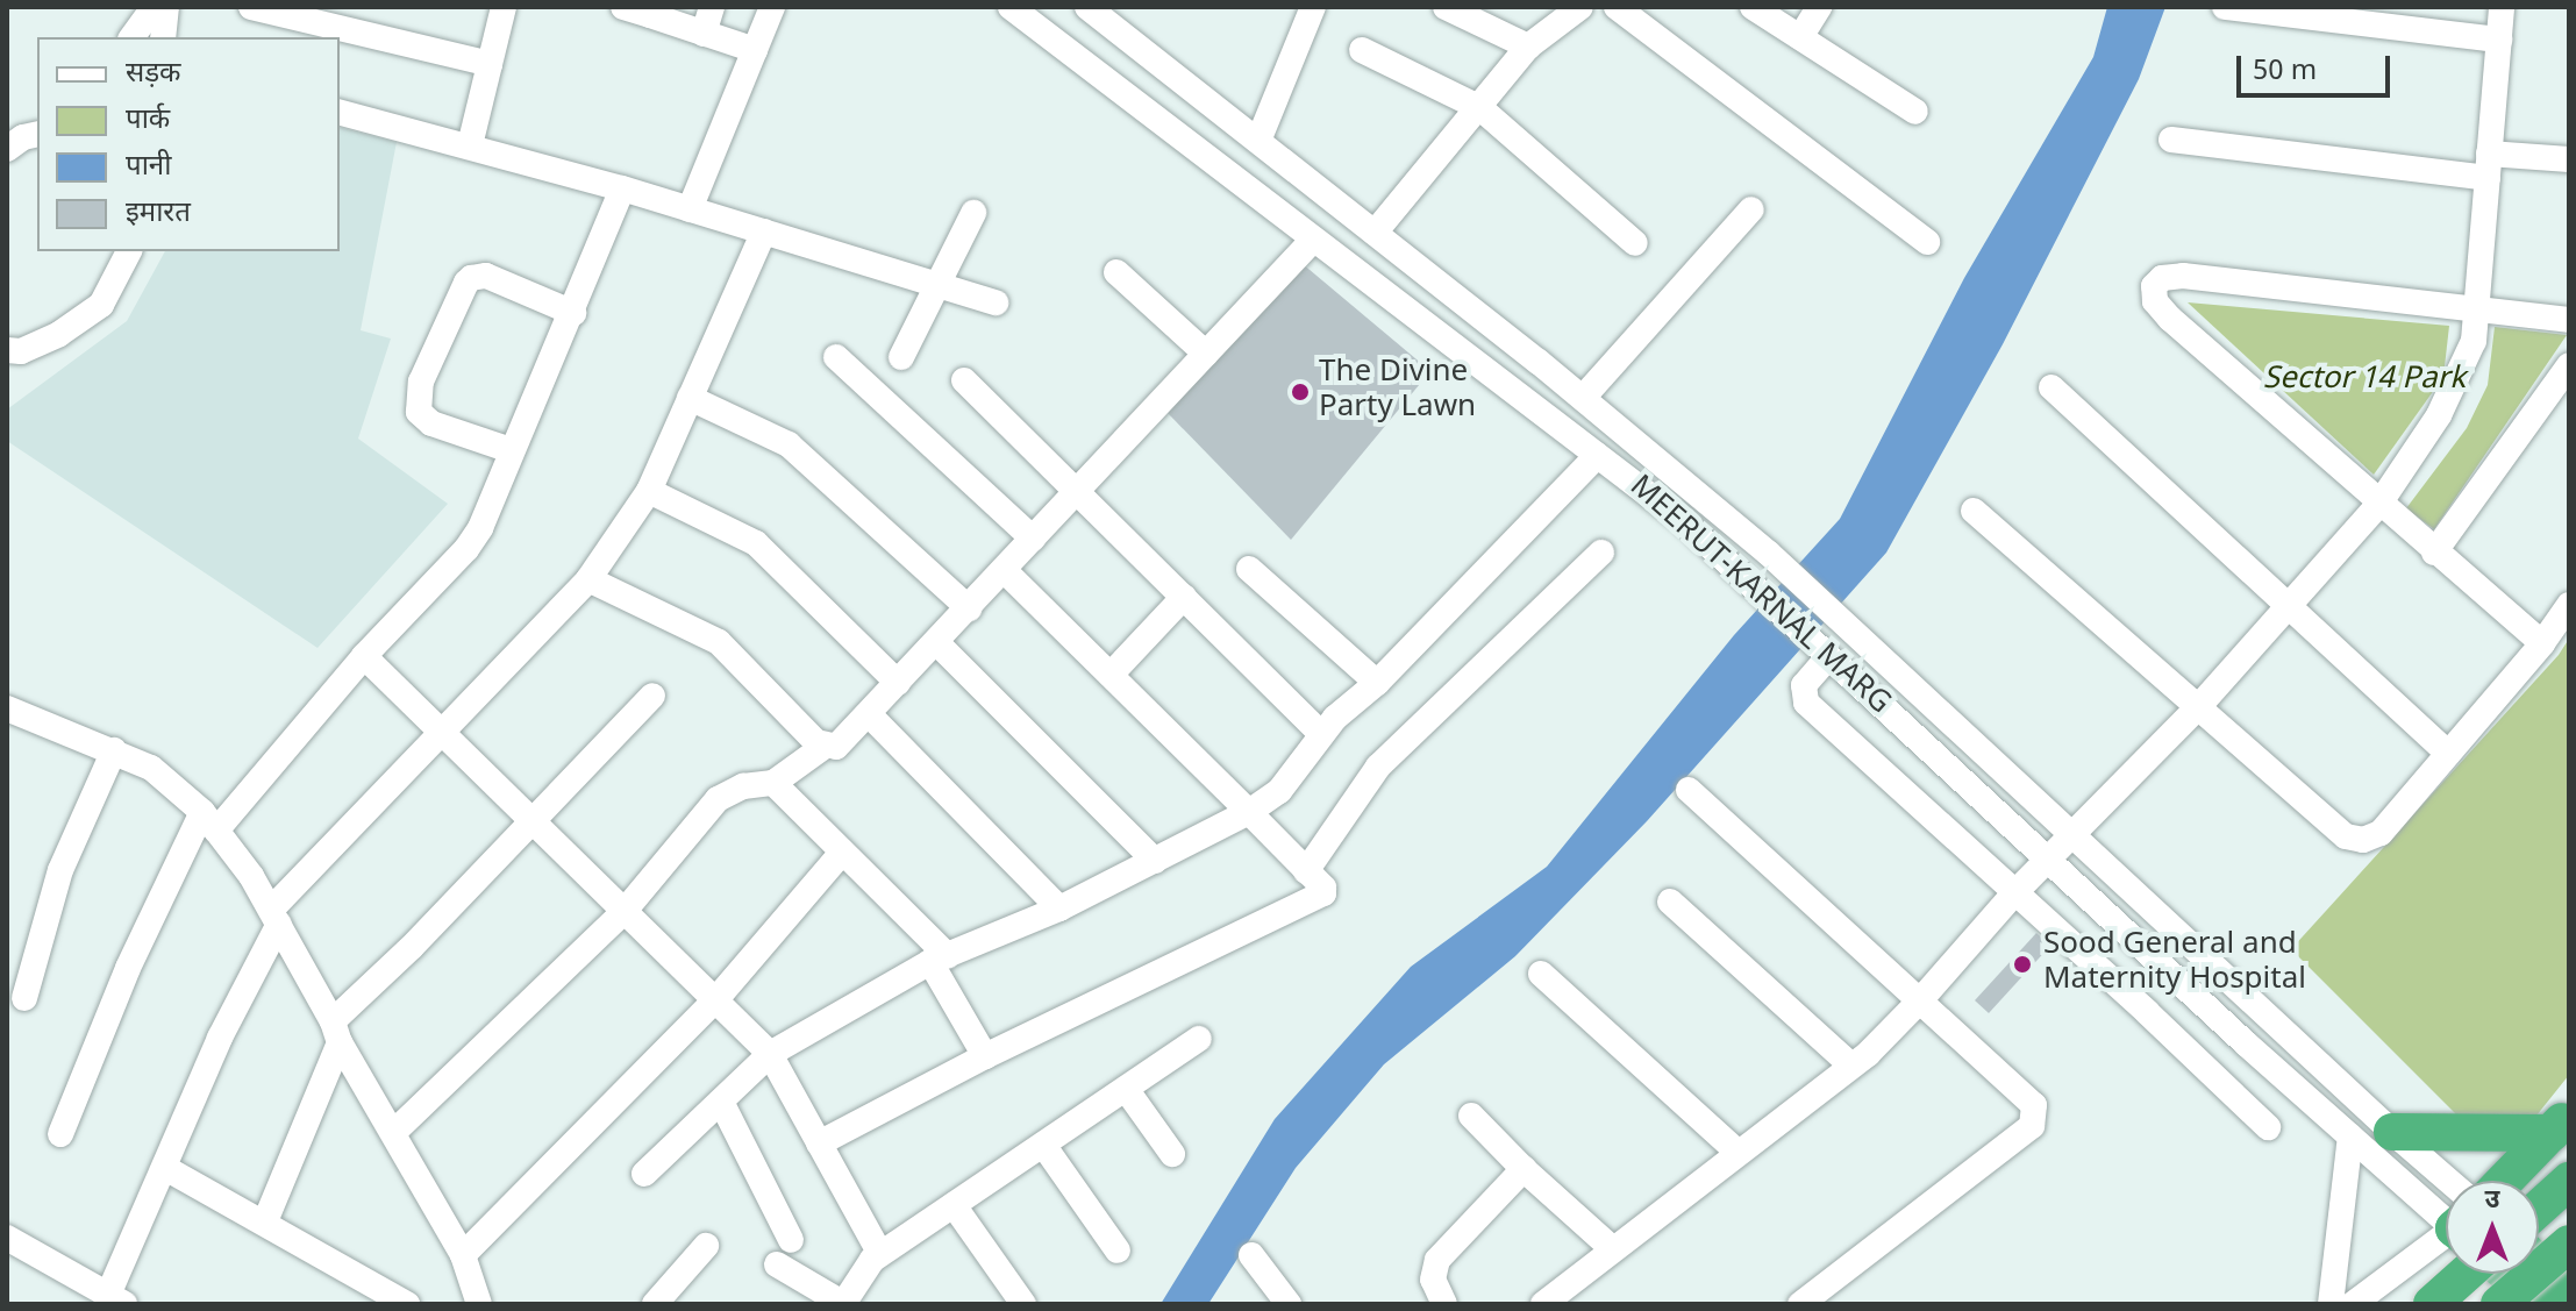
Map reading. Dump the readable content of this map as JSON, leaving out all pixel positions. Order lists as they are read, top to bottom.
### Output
{
  "streets": {
    "street": ["MEERUT-KARNAL MARG"]
  },
  "parks": ["Sector 14 Park"],
  "places": ["The Divine Party Lawn", "Sood General and Maternity Hospital"],
  "legend": [
    "सड़क",
    "पार्क",
    "पानी",
    "इमारत"
  ],
  "scale_bar": "50 m",
  "north": "top"
}
